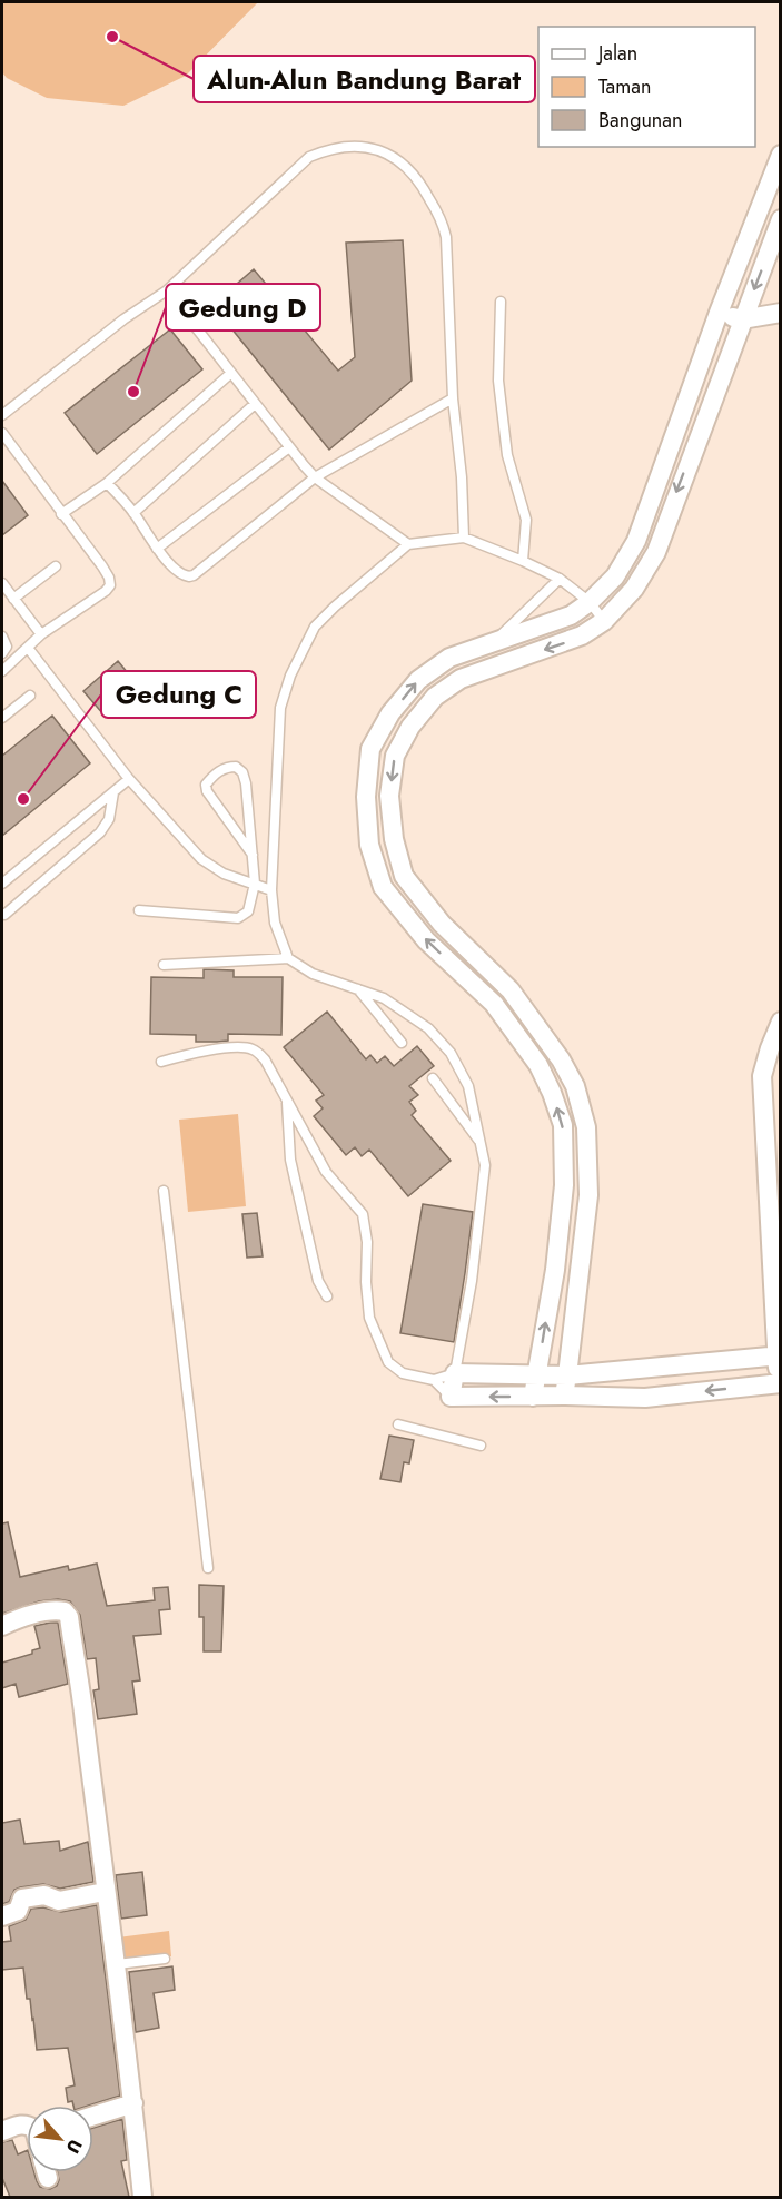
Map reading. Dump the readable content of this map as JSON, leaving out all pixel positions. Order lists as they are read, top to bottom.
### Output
{
  "places": ["Alun-Alun Bandung Barat", "Gedung D", "Gedung C"],
  "legend": ["Jalan", "Taman", "Bangunan"],
  "north": "bottom right"
}
